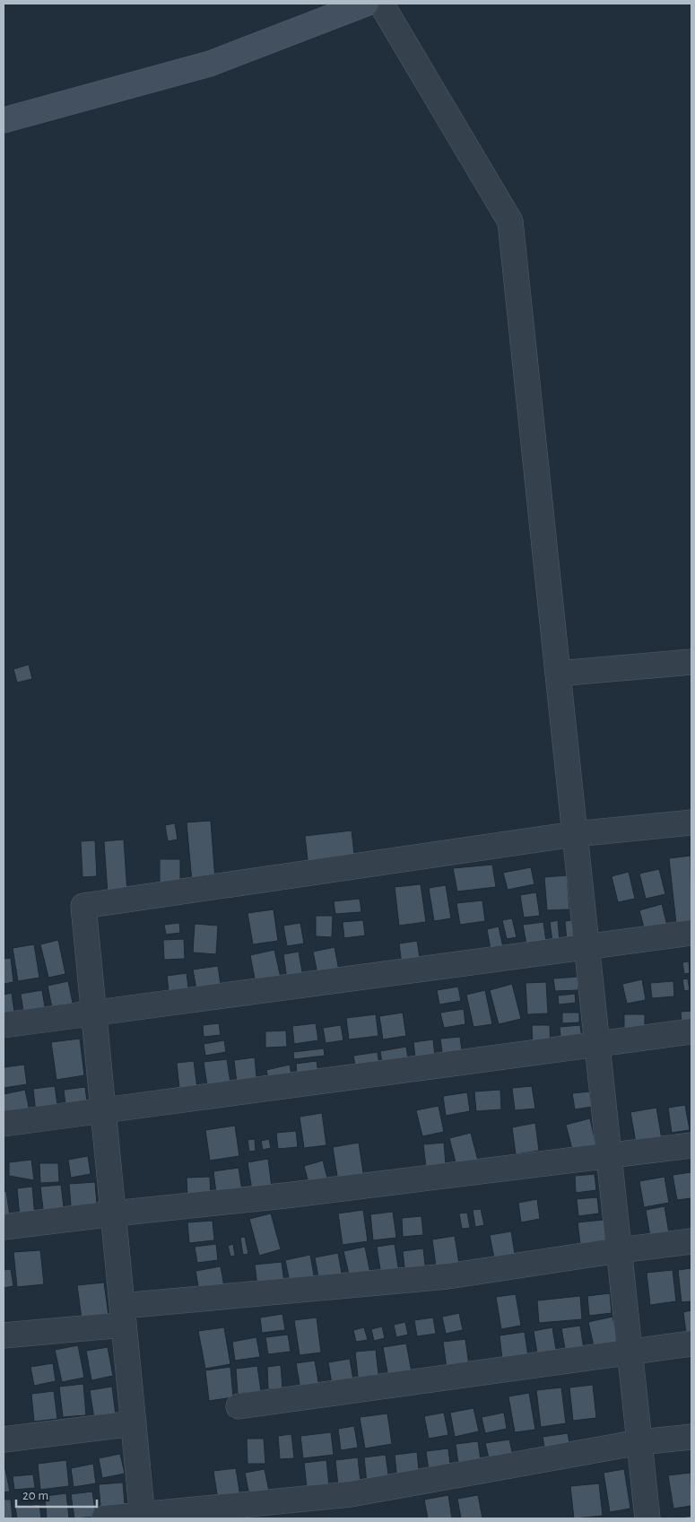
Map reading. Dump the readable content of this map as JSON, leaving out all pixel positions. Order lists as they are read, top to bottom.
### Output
{
  "scale_bar": "20 m"
}
